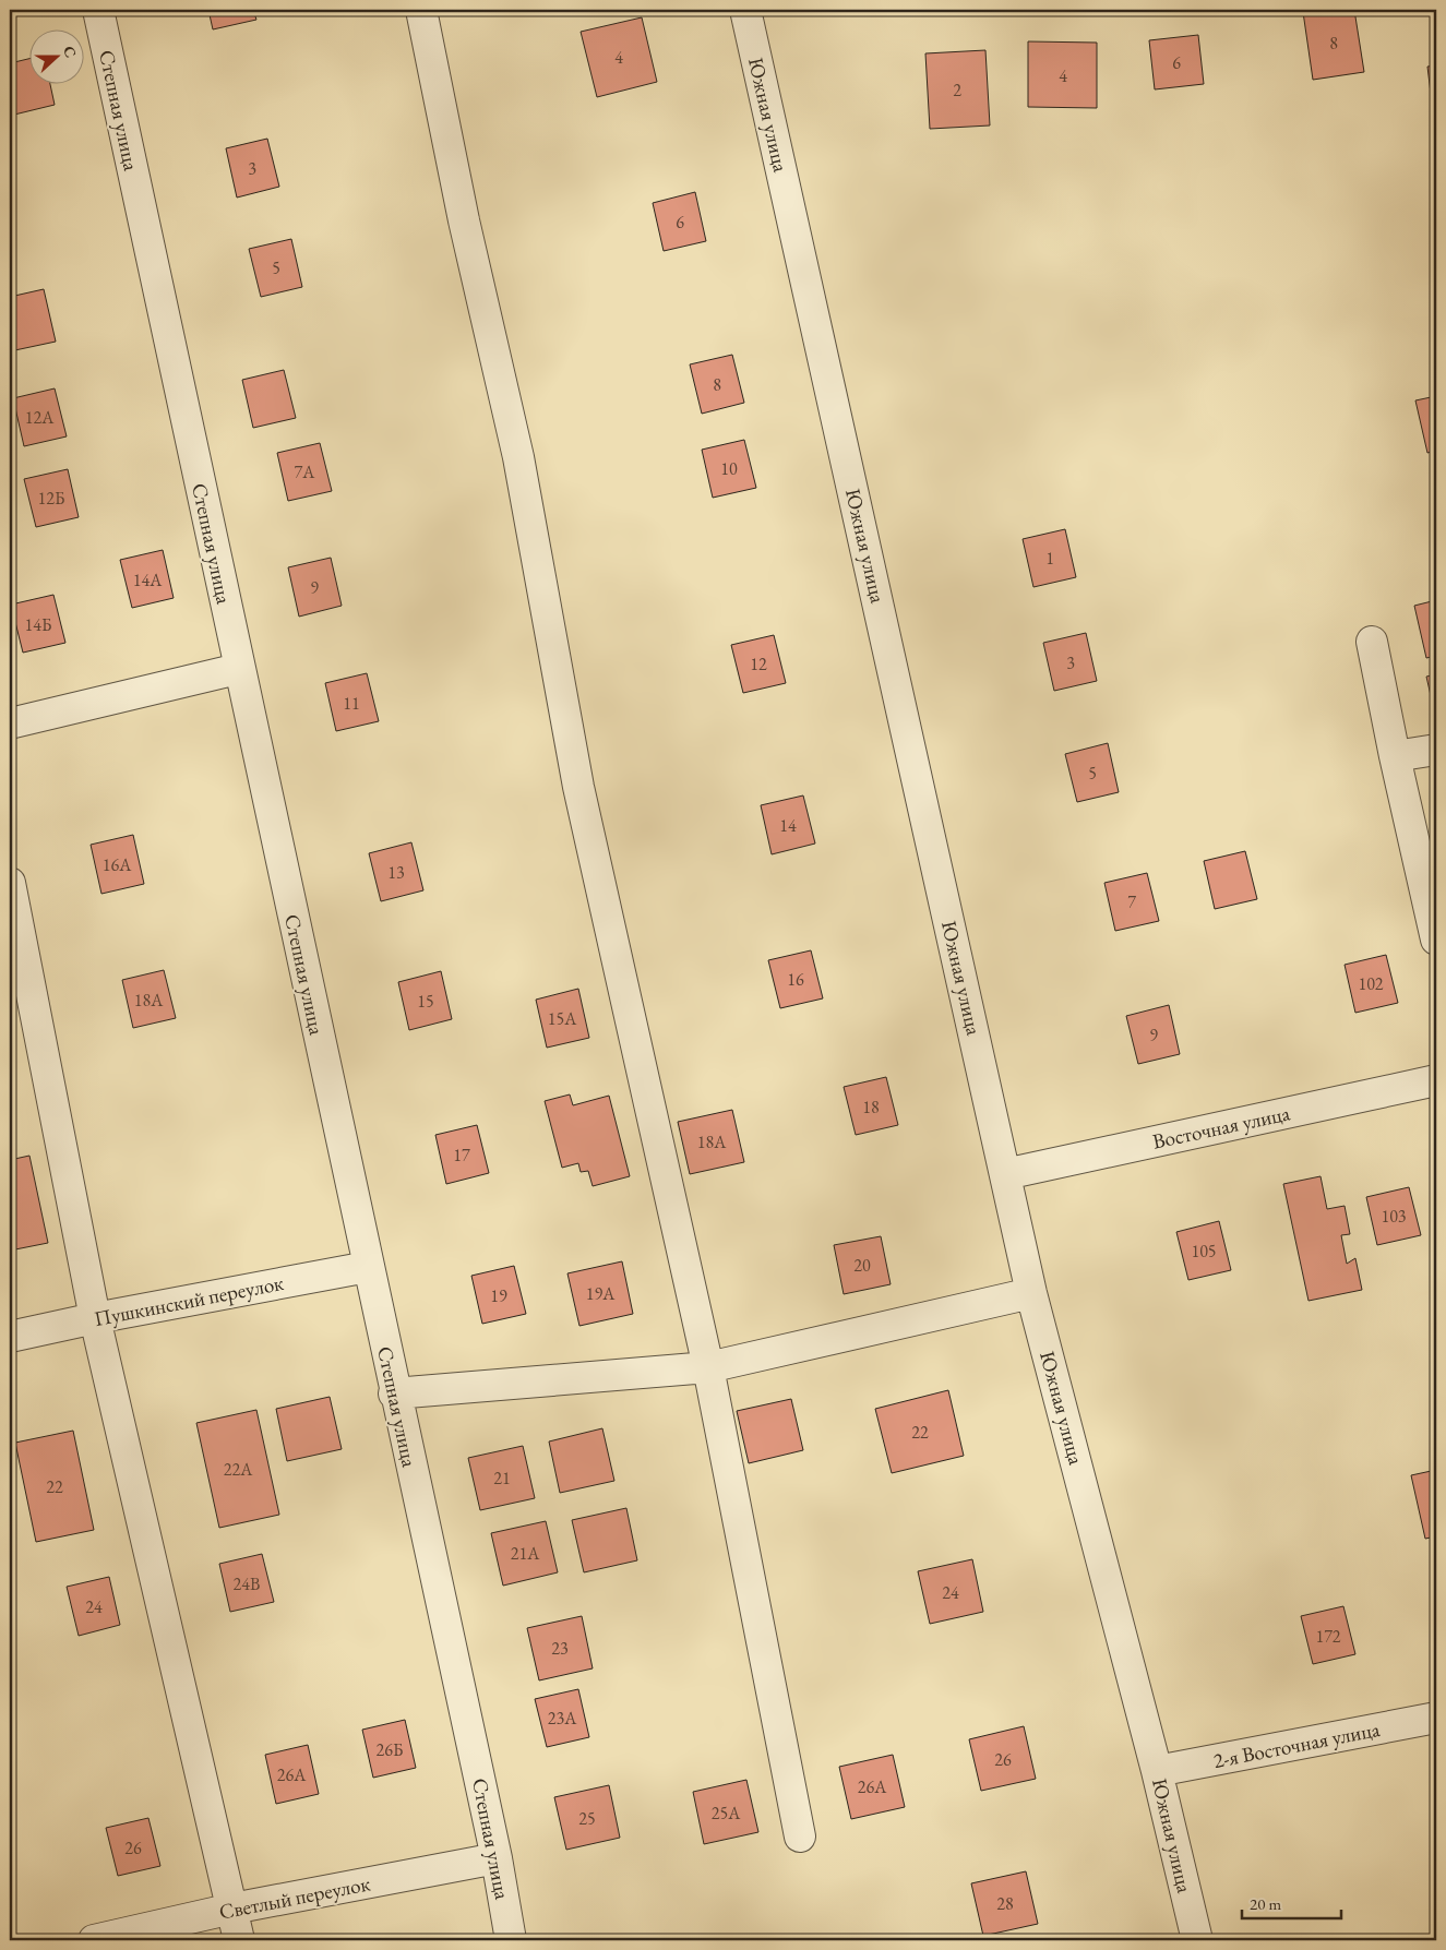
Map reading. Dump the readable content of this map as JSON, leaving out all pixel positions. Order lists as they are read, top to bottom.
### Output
{
  "streets": {
    "street": [
      "Степная улица",
      "Южная улица",
      "Восточная улица",
      "Пушкинский переулок",
      "2-я Восточная улица",
      "Светлый переулок"
    ]
  },
  "crossings": [
    ["Степная улица", "Пушкинский переулок"],
    ["Степная улица", "Светлый переулок"],
    ["Южная улица", "Восточная улица"],
    ["Южная улица", "2-я Восточная улица"]
  ],
  "house_numbers": [
    "8",
    "4",
    "6",
    "4",
    "2",
    "3",
    "6",
    "5",
    "8",
    "12А",
    "10",
    "7А",
    "12Б",
    "1",
    "14А",
    "9",
    "14Б",
    "3",
    "12",
    "11",
    "5",
    "14",
    "16А",
    "13",
    "7",
    "16",
    "102",
    "18А",
    "15",
    "15А",
    "9",
    "18",
    "18А",
    "17",
    "103",
    "105",
    "20",
    "19А",
    "19",
    "22",
    "22А",
    "21",
    "22",
    "21А",
    "24В",
    "24",
    "24",
    "172",
    "23",
    "23А",
    "26Б",
    "26",
    "26А",
    "26А",
    "25А",
    "25",
    "26",
    "28"
  ],
  "scale_bar": "20 m",
  "north": "right"
}
